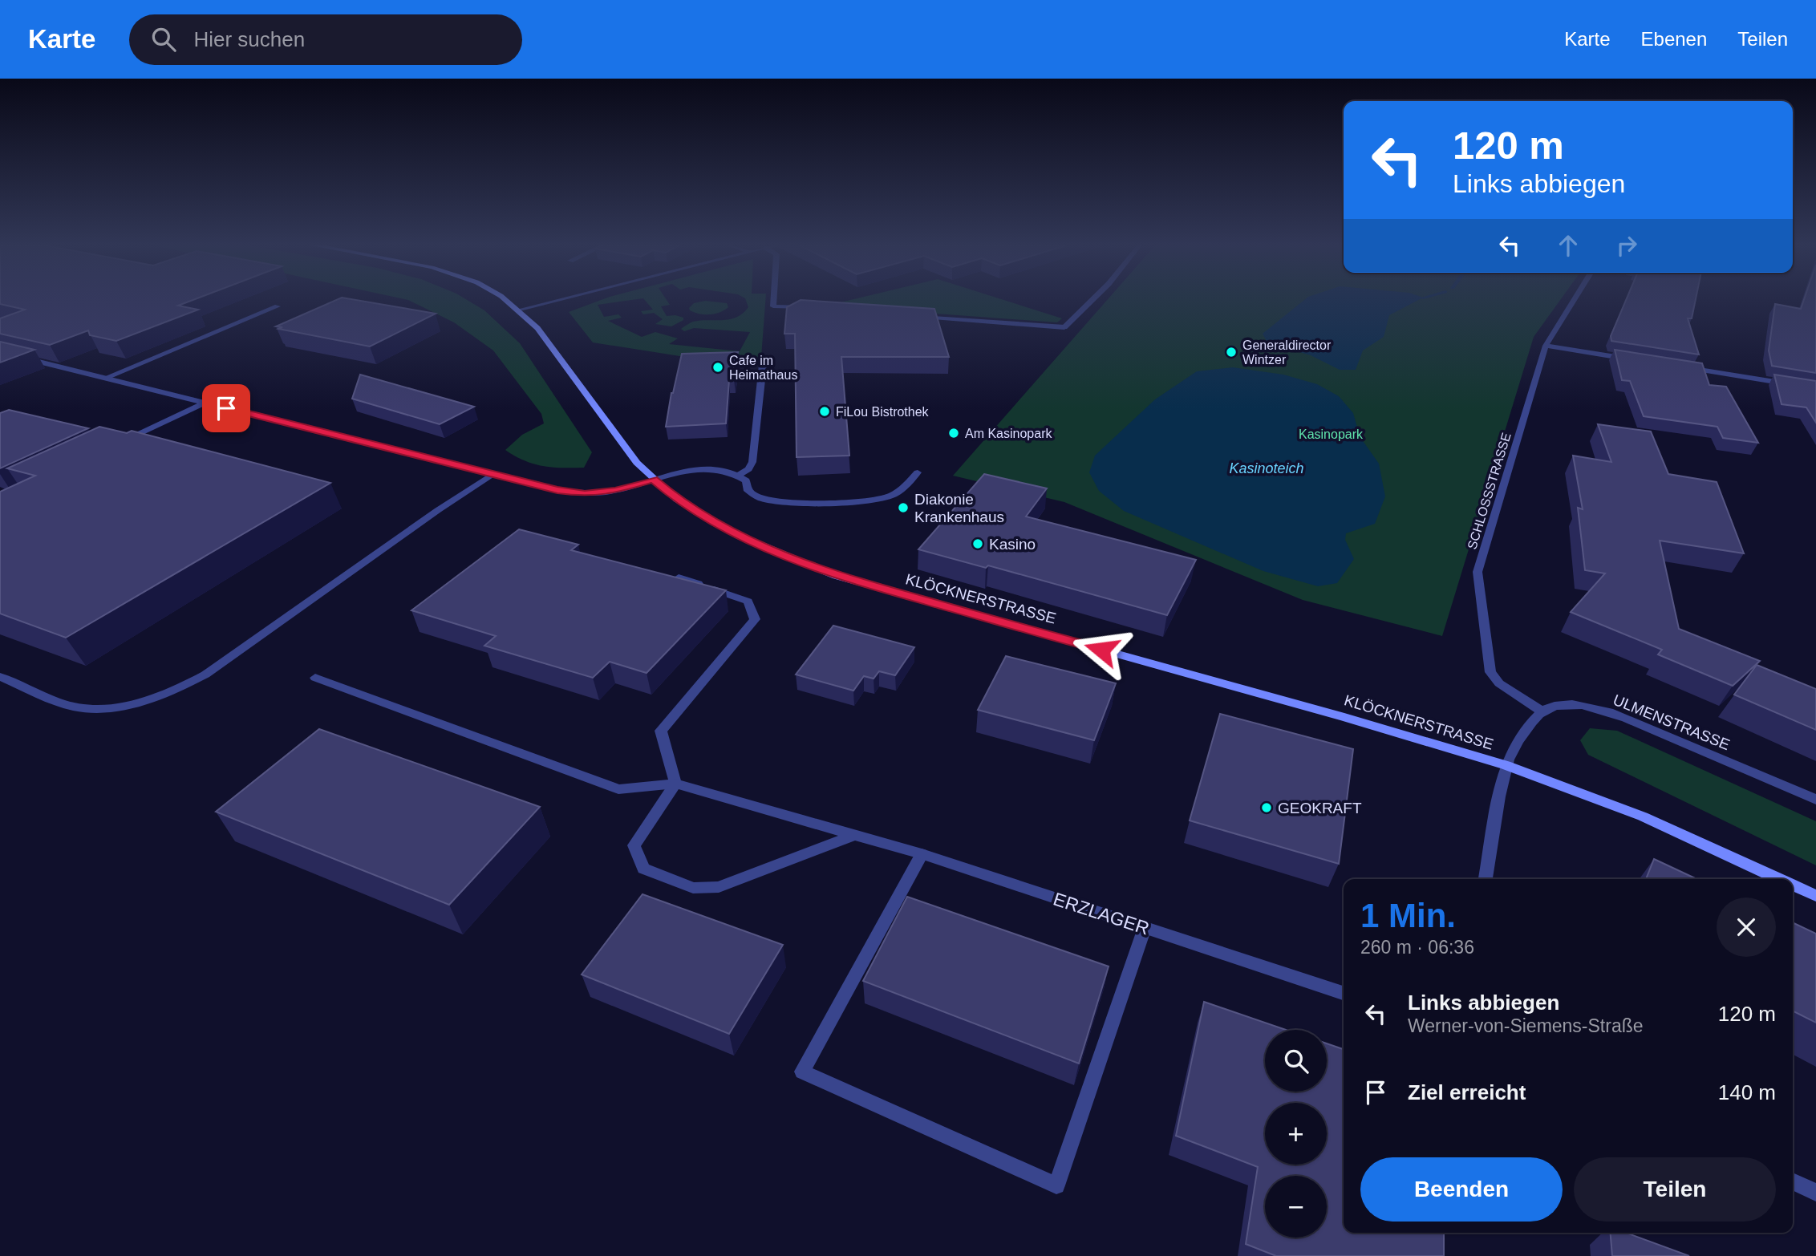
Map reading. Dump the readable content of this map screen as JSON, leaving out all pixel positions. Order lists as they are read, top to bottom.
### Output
{
  "streets": {
    "main road": ["KLÖCKNERSTRASSE"],
    "street": ["SCHLOSSSTRASSE", "ULMENSTRASSE", "ERZLAGER"]
  },
  "crossings": [
    ["SCHLOSSSTRASSE", "ULMENSTRASSE"]
  ],
  "water": ["Kasinoteich"],
  "parks": ["Kasinopark"],
  "places": [
    "Generaldirector Wintzer",
    "Cafe im Heimathaus",
    "FiLou Bistrothek",
    "Am Kasinopark",
    "Diakonie Krankenhaus",
    "Kasino",
    "GEOKRAFT"
  ],
  "page": {
    "header": "Karte",
    "search": "Hier suchen",
    "nav": ["Karte", "Ebenen", "Teilen"],
    "turn": ["120 m", "Links abbiegen"],
    "heading": ["1 Min.", "260 m · 06:36"],
    "list": [
      {
        "name": "Links abbiegen",
        "note": "Werner-von-Siemens-Straße",
        "value": "120 m"
      },
      {
        "name": "Ziel erreicht",
        "value": "140 m"
      }
    ],
    "map_buttons": ["+", "−"],
    "buttons": ["Beenden", "Teilen"]
  }
}
